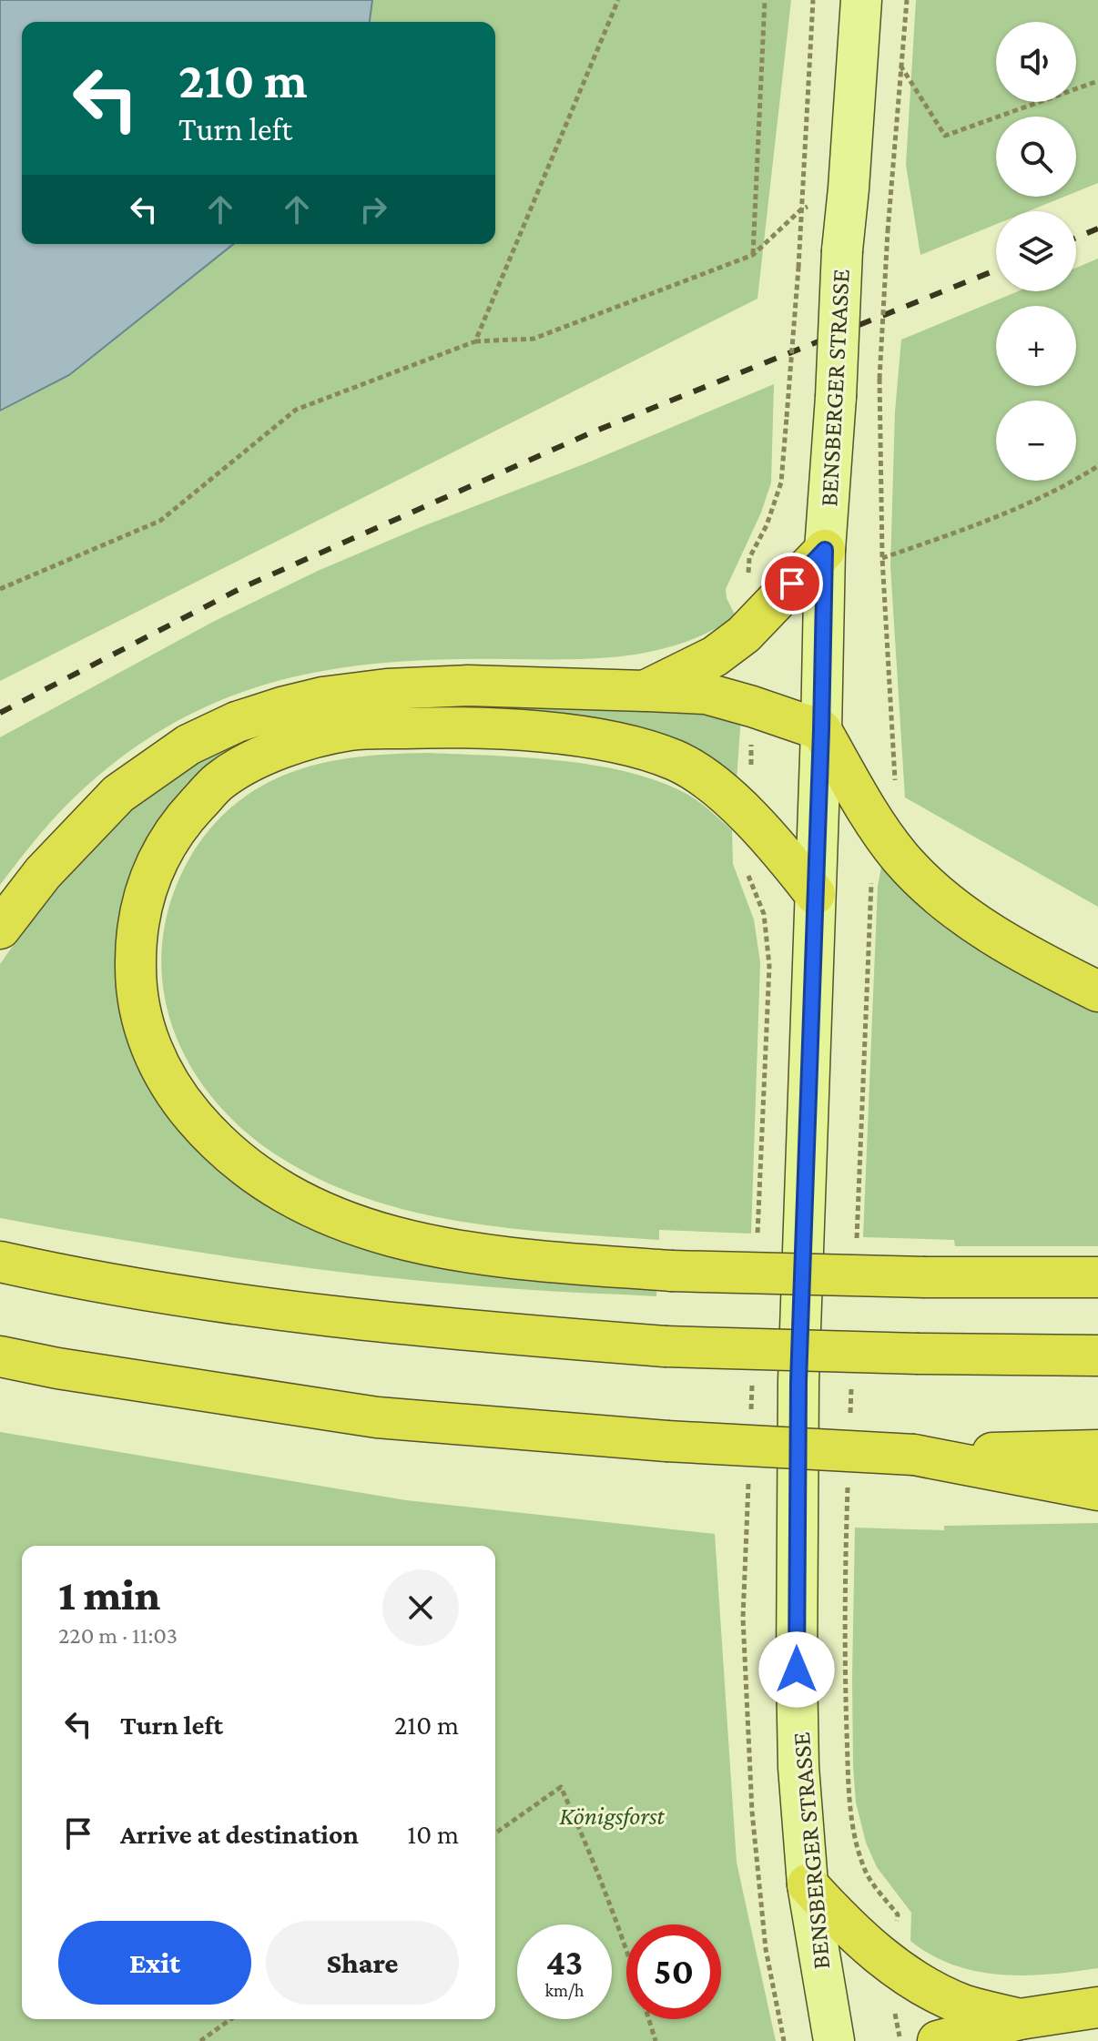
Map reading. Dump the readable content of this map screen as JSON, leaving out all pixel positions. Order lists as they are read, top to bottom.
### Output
{
  "streets": {
    "main road": ["BENSBERGER STRASSE"]
  },
  "parks": ["Königsforst"],
  "page": {
    "map_buttons": ["+", "−"],
    "turn": ["210 m", "Turn left"],
    "heading": ["1 min", "220 m · 11:03"],
    "list": [
      {
        "name": "Turn left",
        "value": "210 m"
      },
      {
        "name": "Arrive at destination",
        "value": "10 m"
      }
    ],
    "buttons": ["Exit", "Share"],
    "speed": "43 km/h",
    "limit": "50"
  }
}
